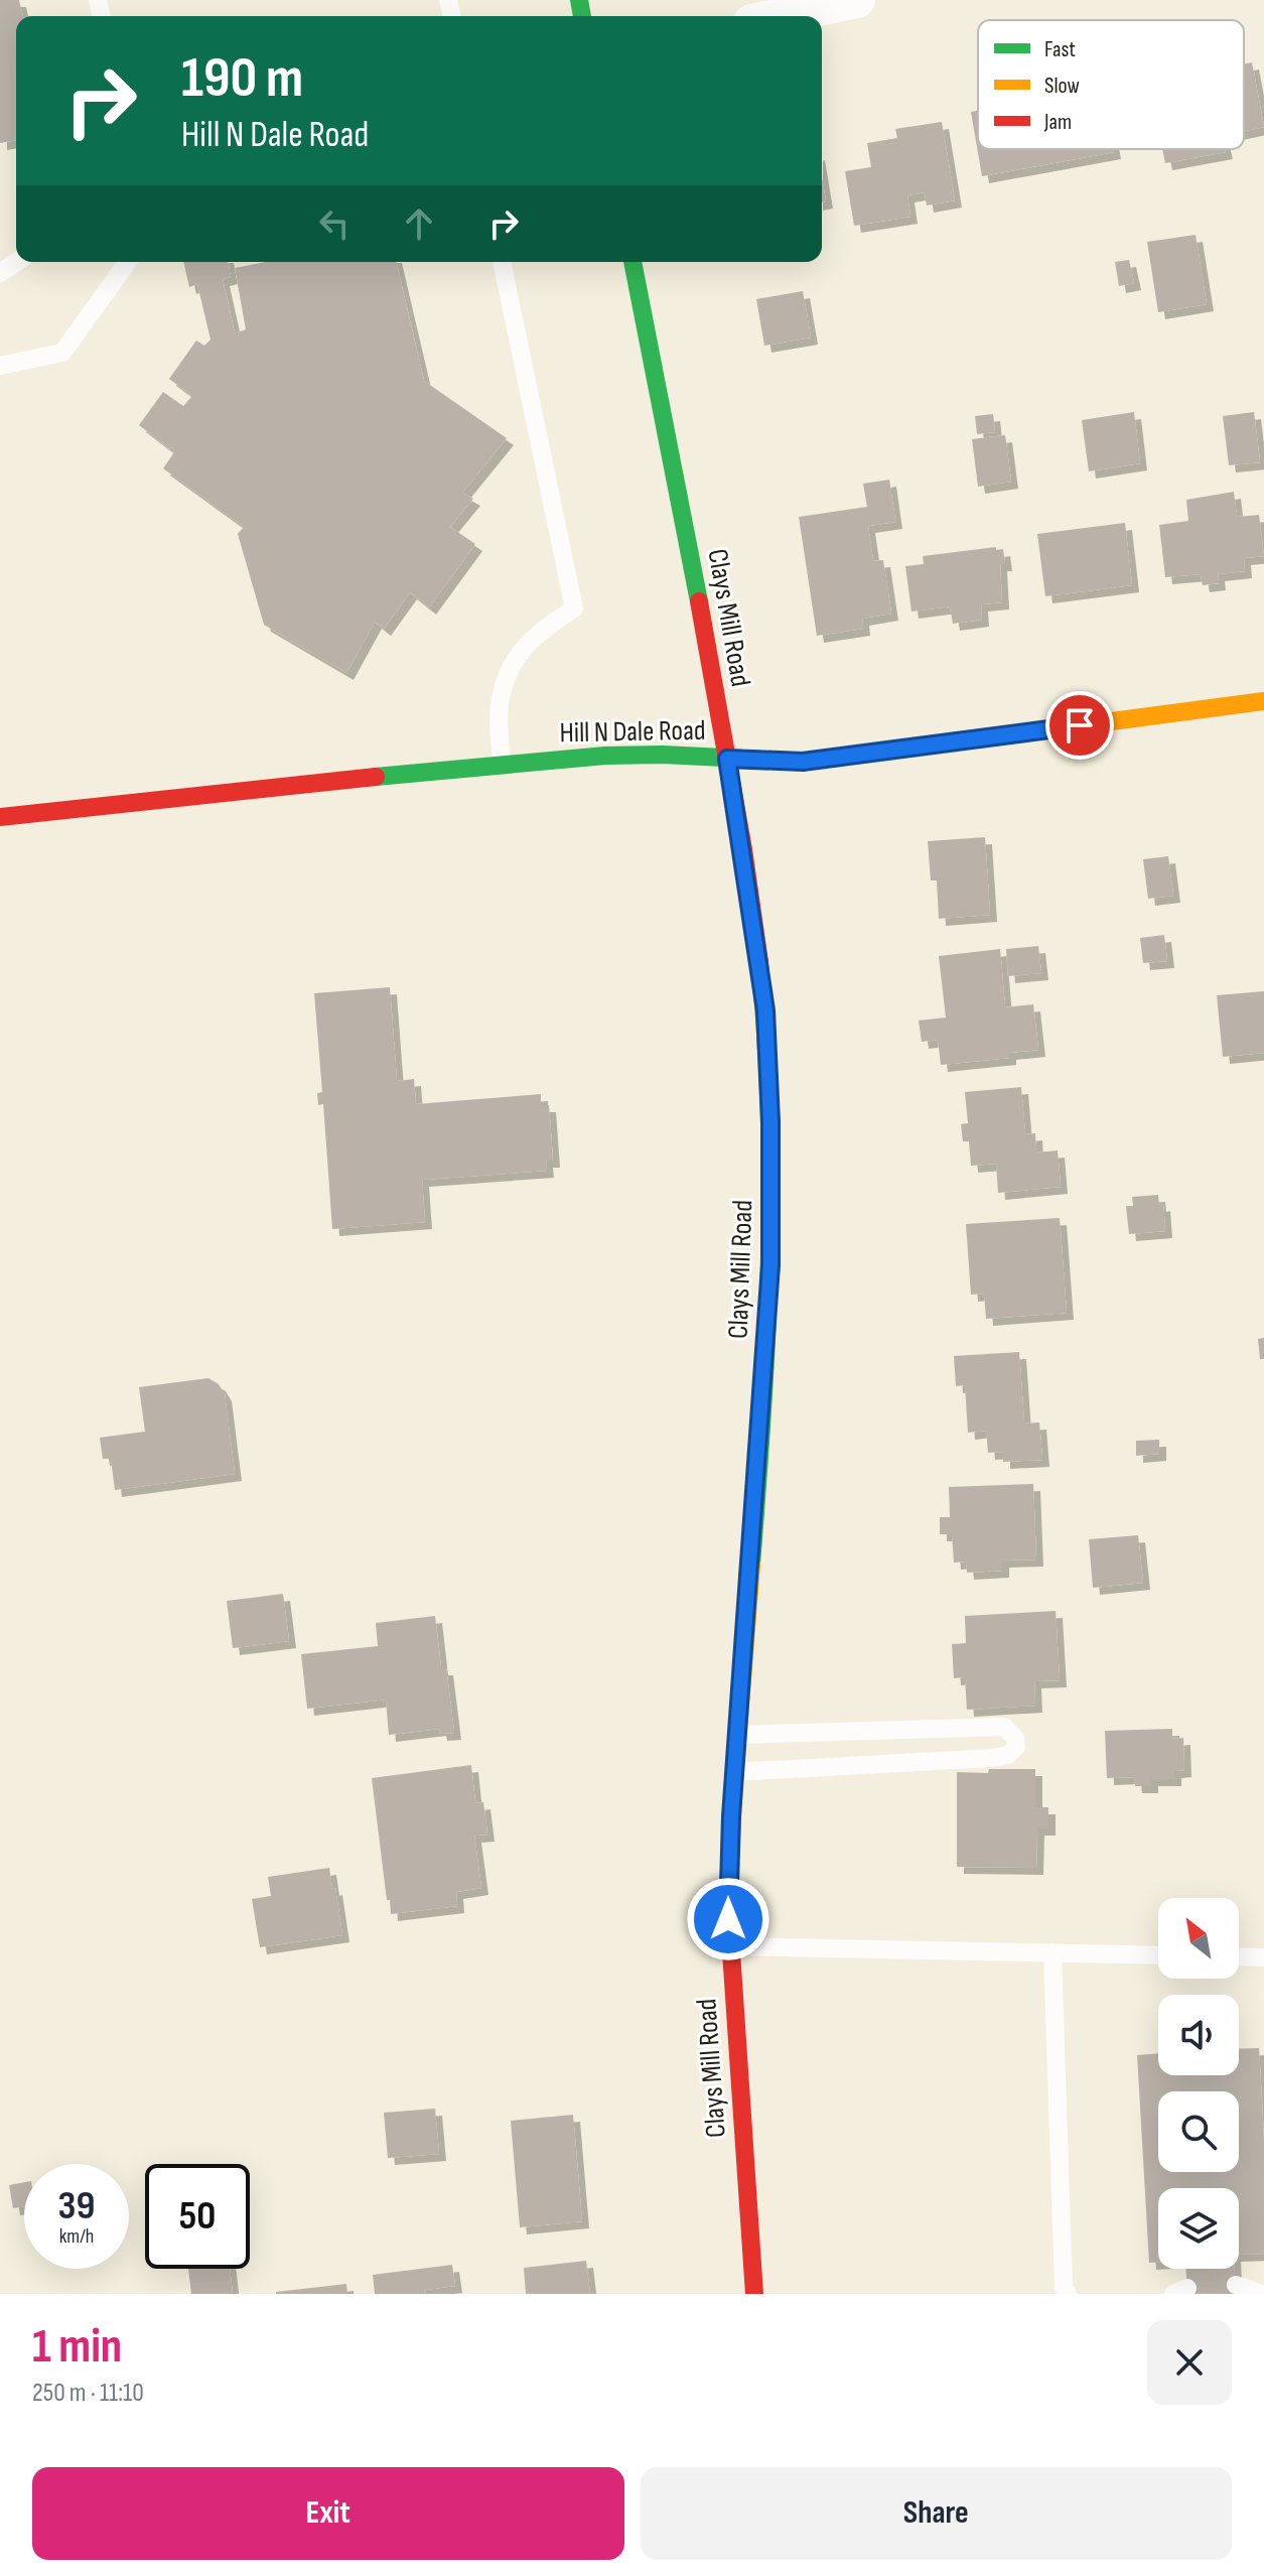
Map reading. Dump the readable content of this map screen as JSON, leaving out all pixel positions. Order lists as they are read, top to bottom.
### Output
{
  "streets": {
    "main road": ["Clays Mill Road", "Hill N Dale Road"]
  },
  "crossings": [
    ["Clays Mill Road", "Hill N Dale Road"]
  ],
  "legend": ["Fast", "Slow", "Jam"],
  "north": "top left",
  "page": {
    "turn": ["190 m", "Hill N Dale Road"],
    "speed": "39 km/h",
    "limit": "50",
    "heading": ["1 min", "250 m · 11:10"],
    "buttons": ["Exit", "Share"]
  }
}
